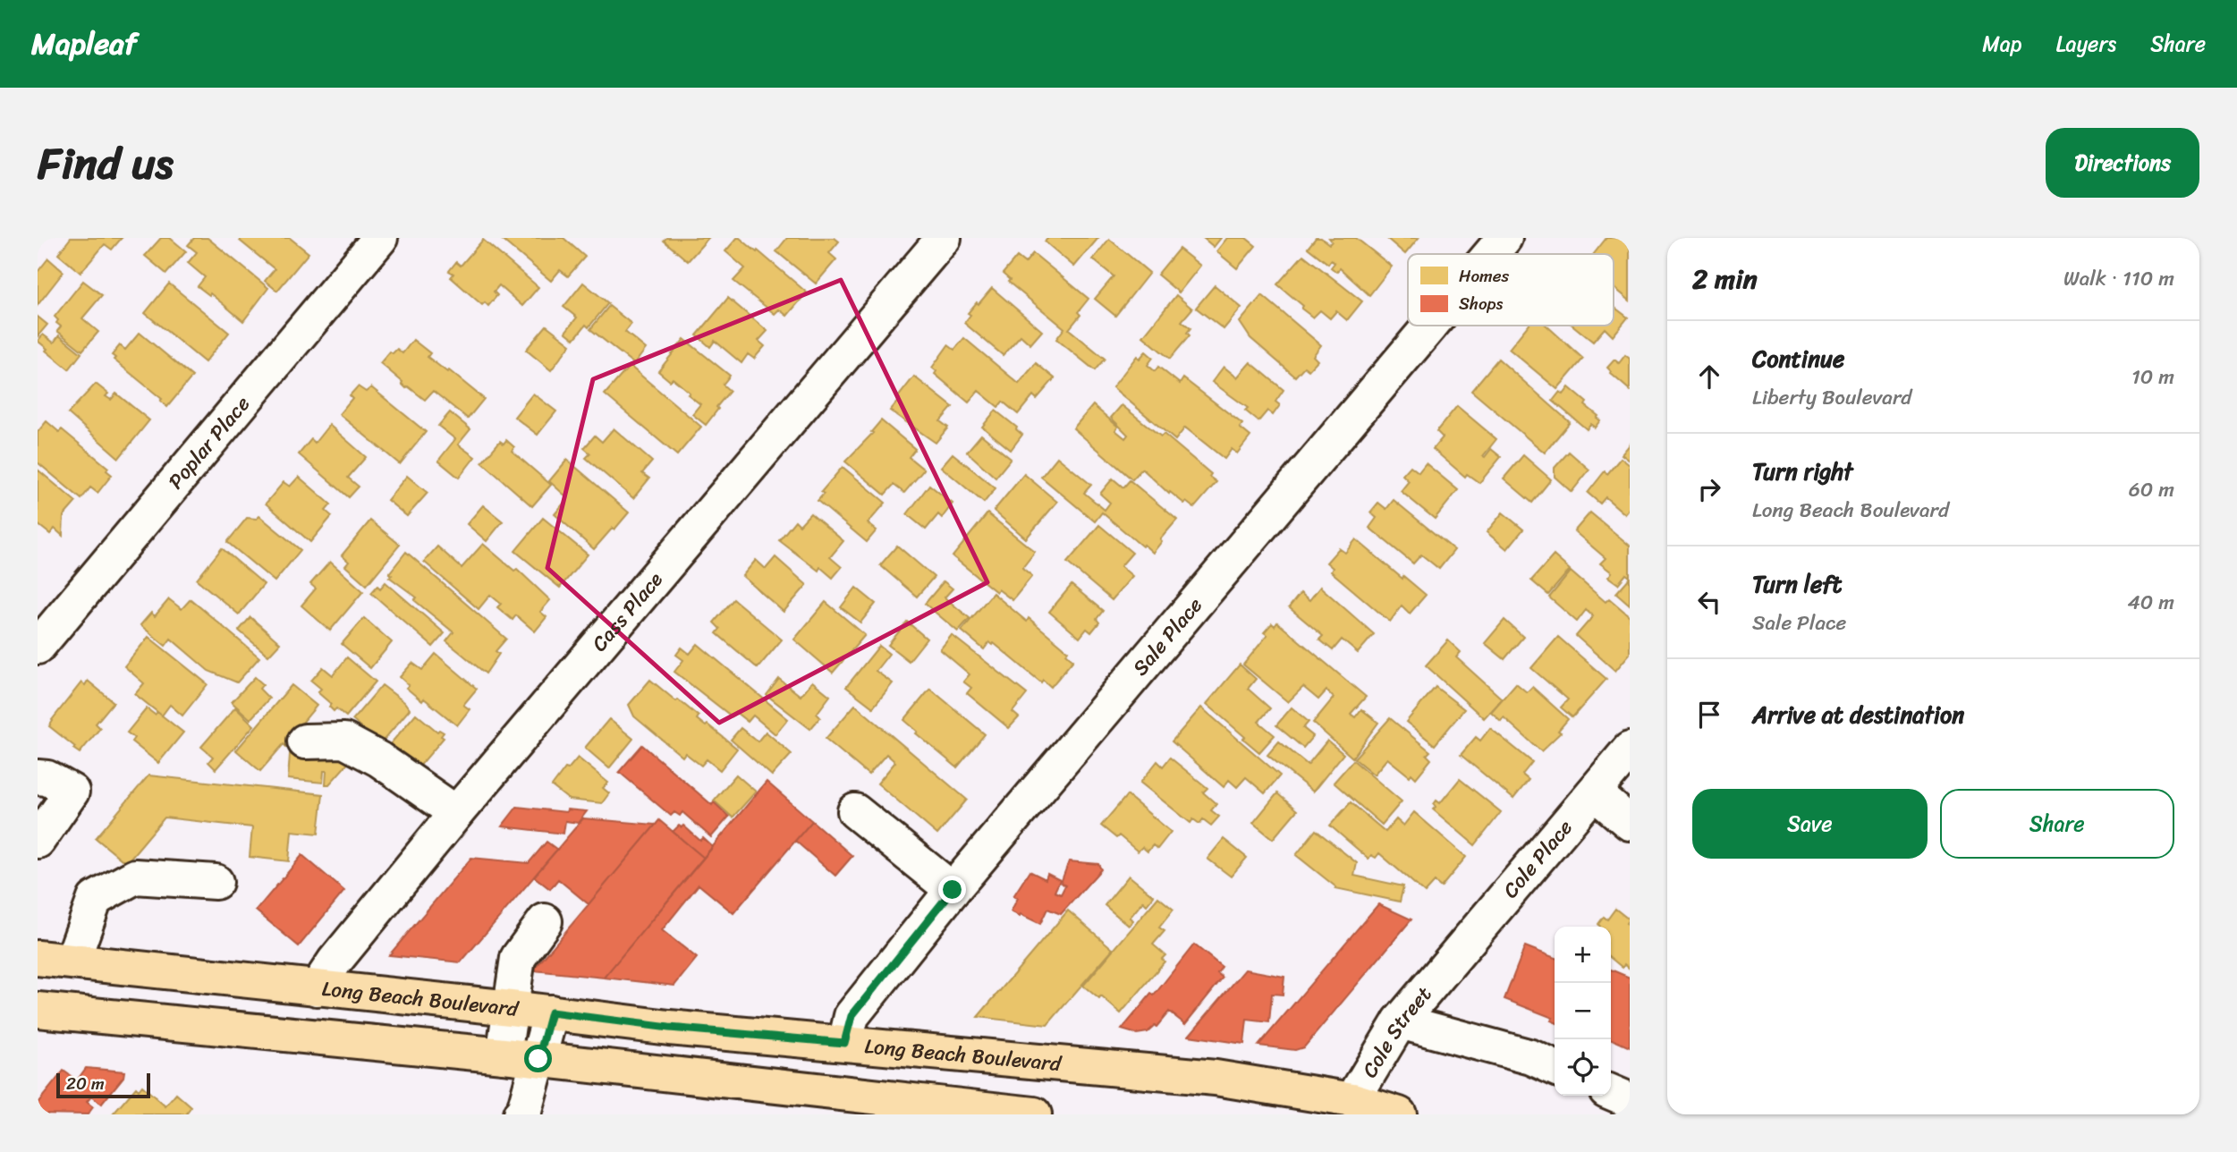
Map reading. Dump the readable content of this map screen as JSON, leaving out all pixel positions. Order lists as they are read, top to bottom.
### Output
{
  "streets": {
    "main road": ["Long Beach Boulevard"],
    "street": [
      "Poplar Place",
      "Cass Place",
      "Sale Place",
      "Cole Place",
      "Cole Street"
    ]
  },
  "crossings": [
    ["Cass Place", "Long Beach Boulevard"],
    ["Sale Place", "Long Beach Boulevard"],
    ["Cole Place", "Cole Street"],
    ["Long Beach Boulevard", "Cole Street"]
  ],
  "legend": ["Homes", "Shops"],
  "scale_bar": "20 m",
  "page": {
    "header": "Mapleaf",
    "nav": ["Map", "Layers", "Share"],
    "title": "Find us",
    "buttons": [
      "Directions",
      ["Save", "Share"]
    ],
    "heading": ["2 min", "Walk · 110 m"],
    "list": [
      ["Continue", "Liberty Boulevard", "10 m"],
      ["Turn right", "Long Beach Boulevard", "60 m"],
      ["Turn left", "Sale Place", "40 m"],
      "Arrive at destination"
    ],
    "map_buttons": ["+", "−"],
    "scale": "20 m"
  }
}
